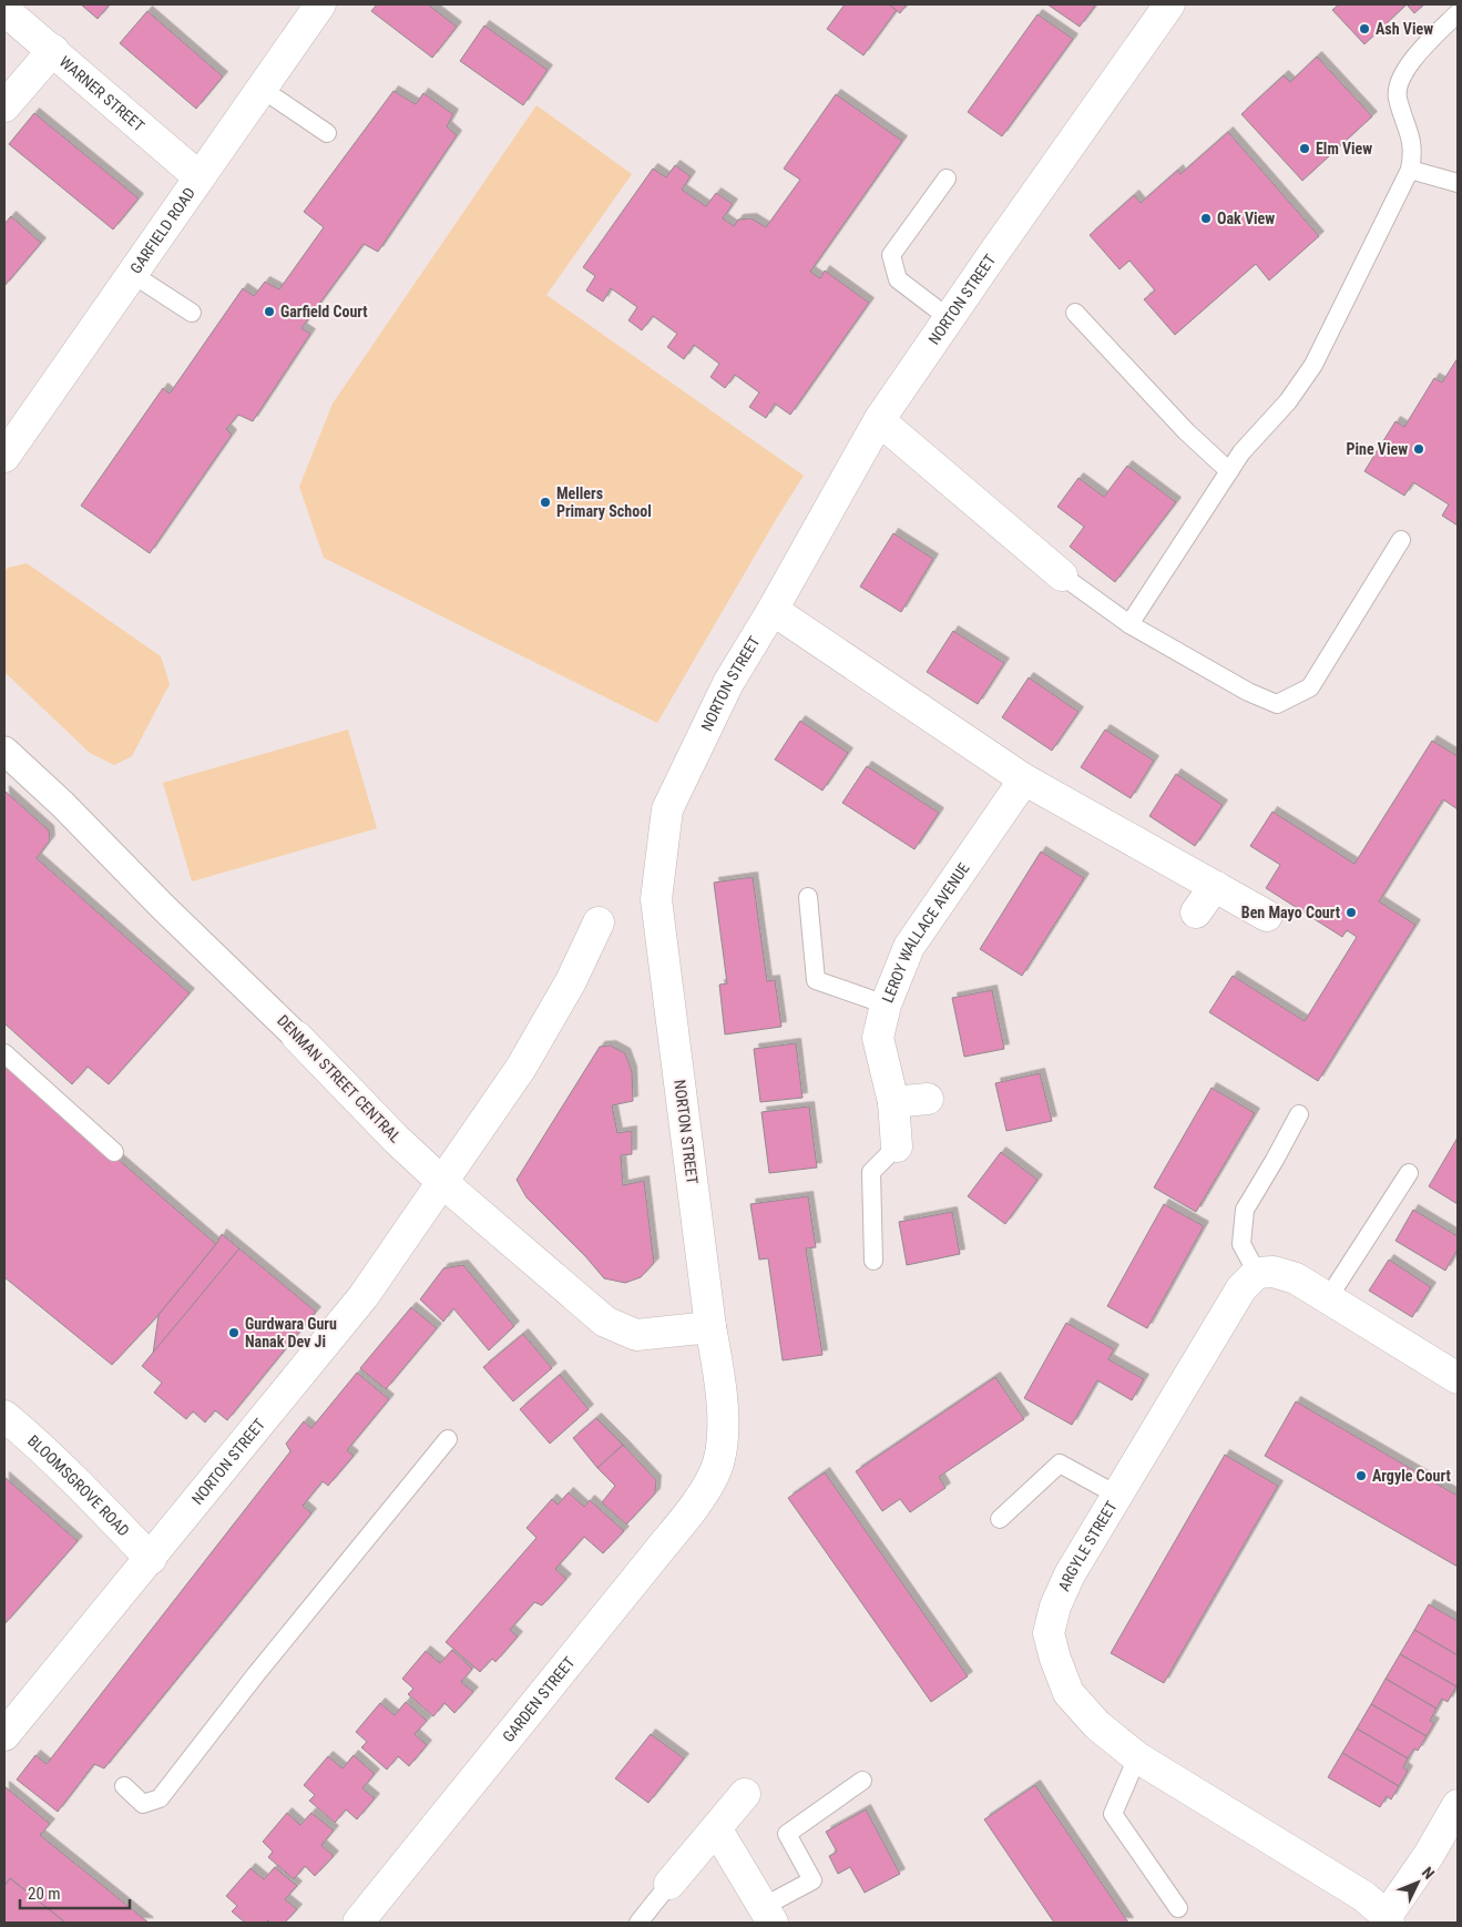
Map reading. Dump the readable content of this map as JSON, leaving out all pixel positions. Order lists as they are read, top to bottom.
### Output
{
  "streets": {
    "street": [
      "WARNER STREET",
      "GARFIELD ROAD",
      "NORTON STREET",
      "LEROY WALLACE AVENUE",
      "DENMAN STREET CENTRAL",
      "BLOOMSGROVE ROAD",
      "ARGYLE STREET",
      "GARDEN STREET"
    ]
  },
  "crossings": [
    ["WARNER STREET", "GARFIELD ROAD"],
    ["NORTON STREET", "DENMAN STREET CENTRAL"],
    ["NORTON STREET", "BLOOMSGROVE ROAD"],
    ["NORTON STREET", "GARDEN STREET"]
  ],
  "places": [
    "Ash View",
    "Elm View",
    "Oak View",
    "Garfield Court",
    "Pine View",
    "Mellers Primary School",
    "Ben Mayo Court",
    "Gurdwara Guru Nanak Dev Ji",
    "Argyle Court"
  ],
  "scale_bar": "20 m",
  "north": "top right"
}
